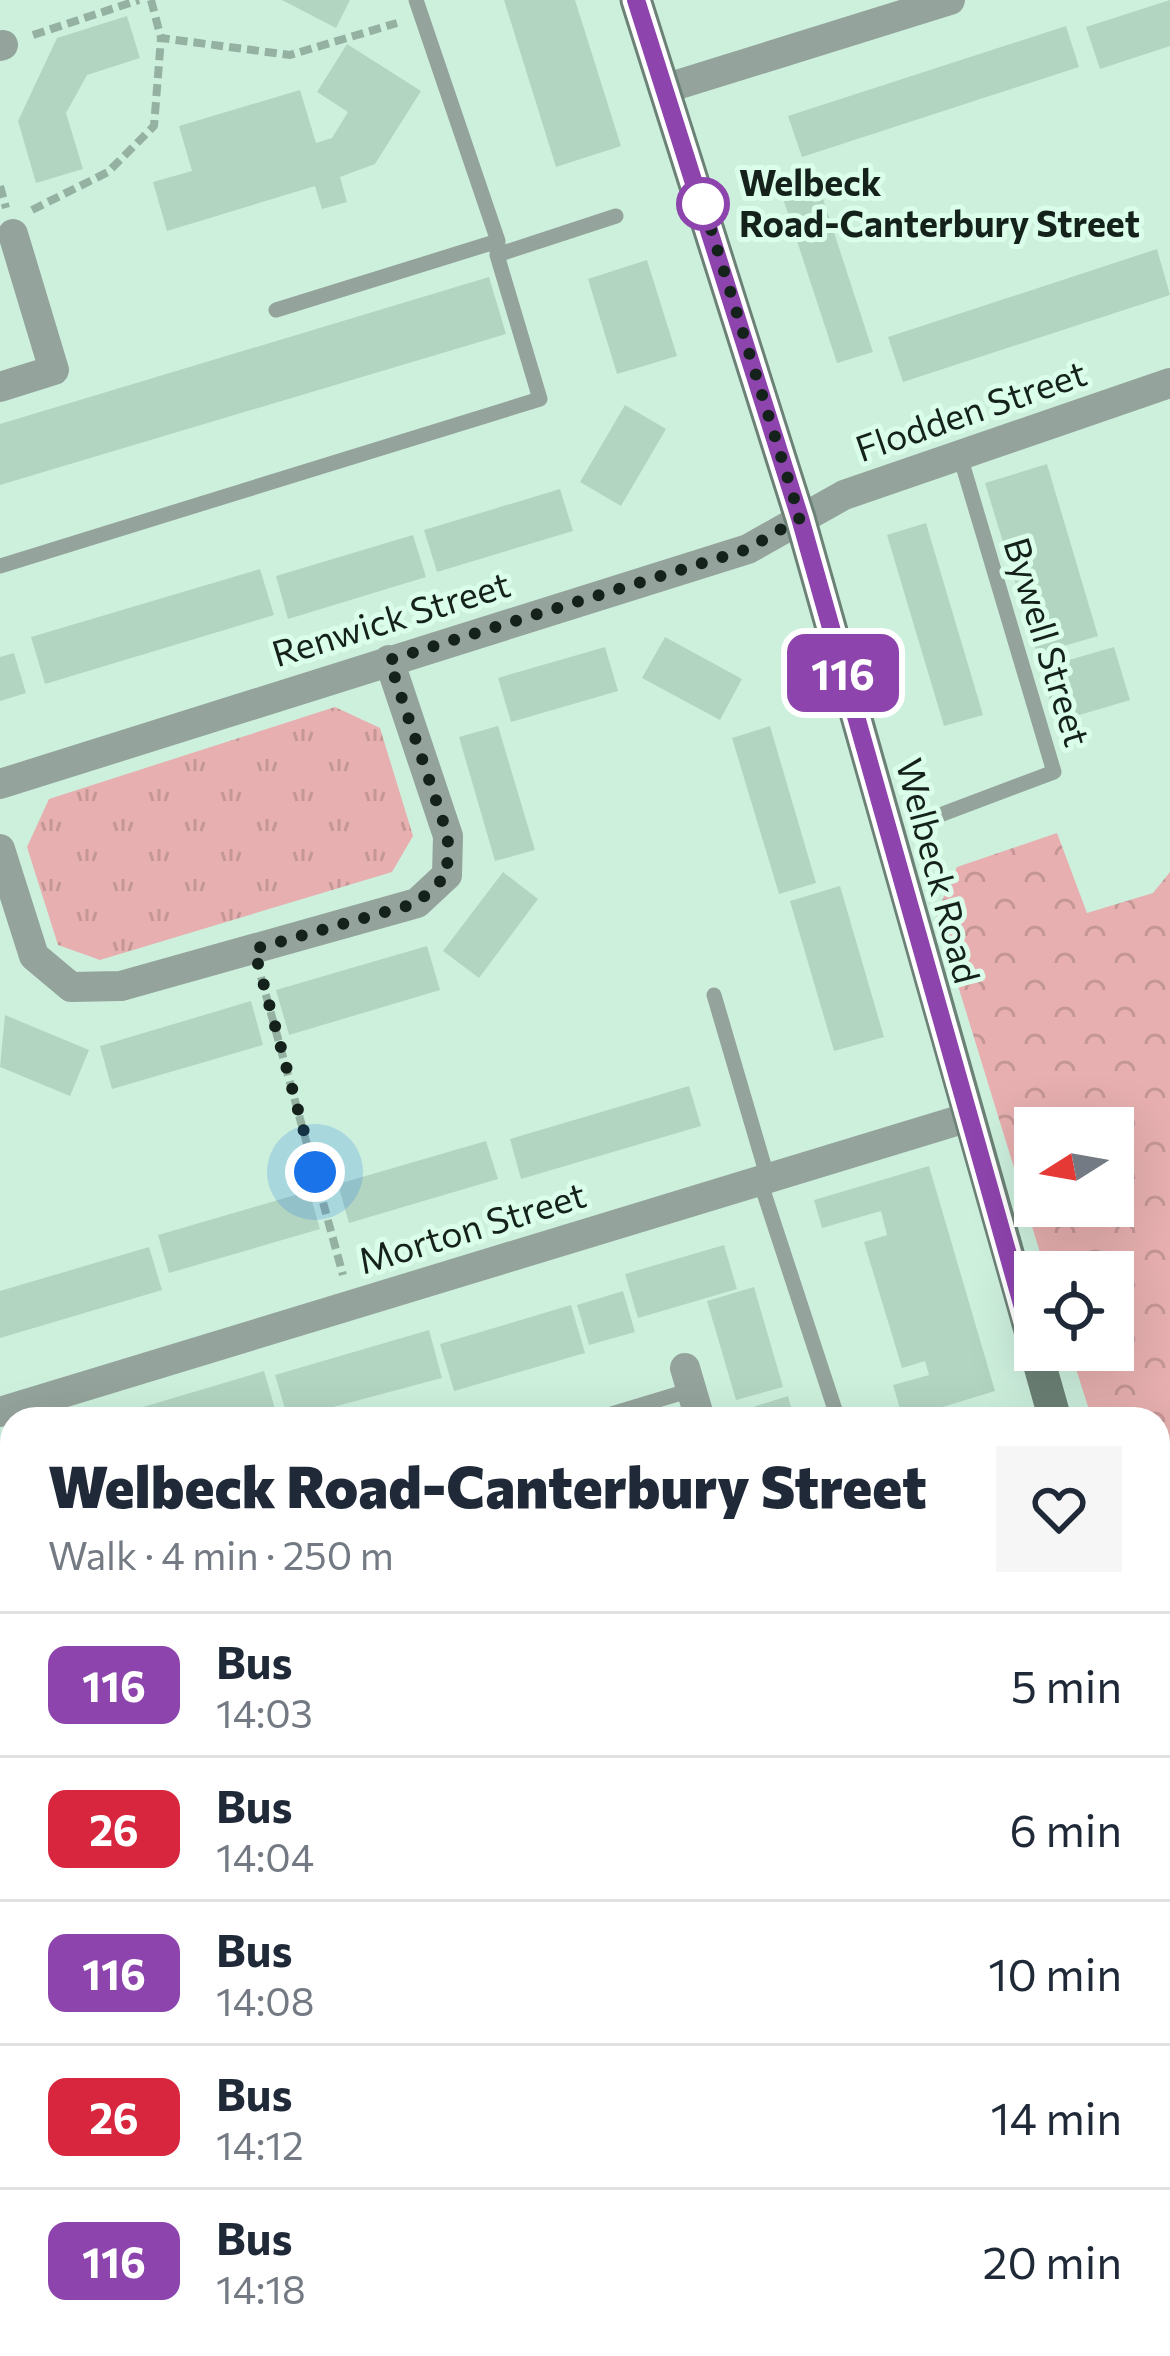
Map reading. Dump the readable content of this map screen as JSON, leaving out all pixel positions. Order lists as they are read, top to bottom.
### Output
{
  "streets": {
    "main road": ["Welbeck Road"],
    "street": ["Flodden Street", "Renwick Street", "Morton Street"],
    "lane": ["Bywell Street"]
  },
  "crossings": [
    ["Flodden Street", "Renwick Street"],
    ["Flodden Street", "Bywell Street"],
    ["Flodden Street", "Welbeck Road"],
    ["Renwick Street", "Welbeck Road"],
    ["Welbeck Road", "Morton Street"]
  ],
  "places": ["Welbeck Road-Canterbury Street"],
  "lines": ["bus line 116"],
  "north": "left",
  "page": {
    "on_map": "116",
    "heading": ["Welbeck Road-Canterbury Street", "Walk · 4 min · 250 m"],
    "list": [
      {
        "mark": "116",
        "name": "Bus",
        "note": "14:03",
        "value": "5 min"
      },
      {
        "mark": "26",
        "name": "Bus",
        "note": "14:04",
        "value": "6 min"
      },
      {
        "mark": "116",
        "name": "Bus",
        "note": "14:08",
        "value": "10 min"
      },
      {
        "mark": "26",
        "name": "Bus",
        "note": "14:12",
        "value": "14 min"
      },
      {
        "mark": "116",
        "name": "Bus",
        "note": "14:18",
        "value": "20 min"
      }
    ]
  }
}
